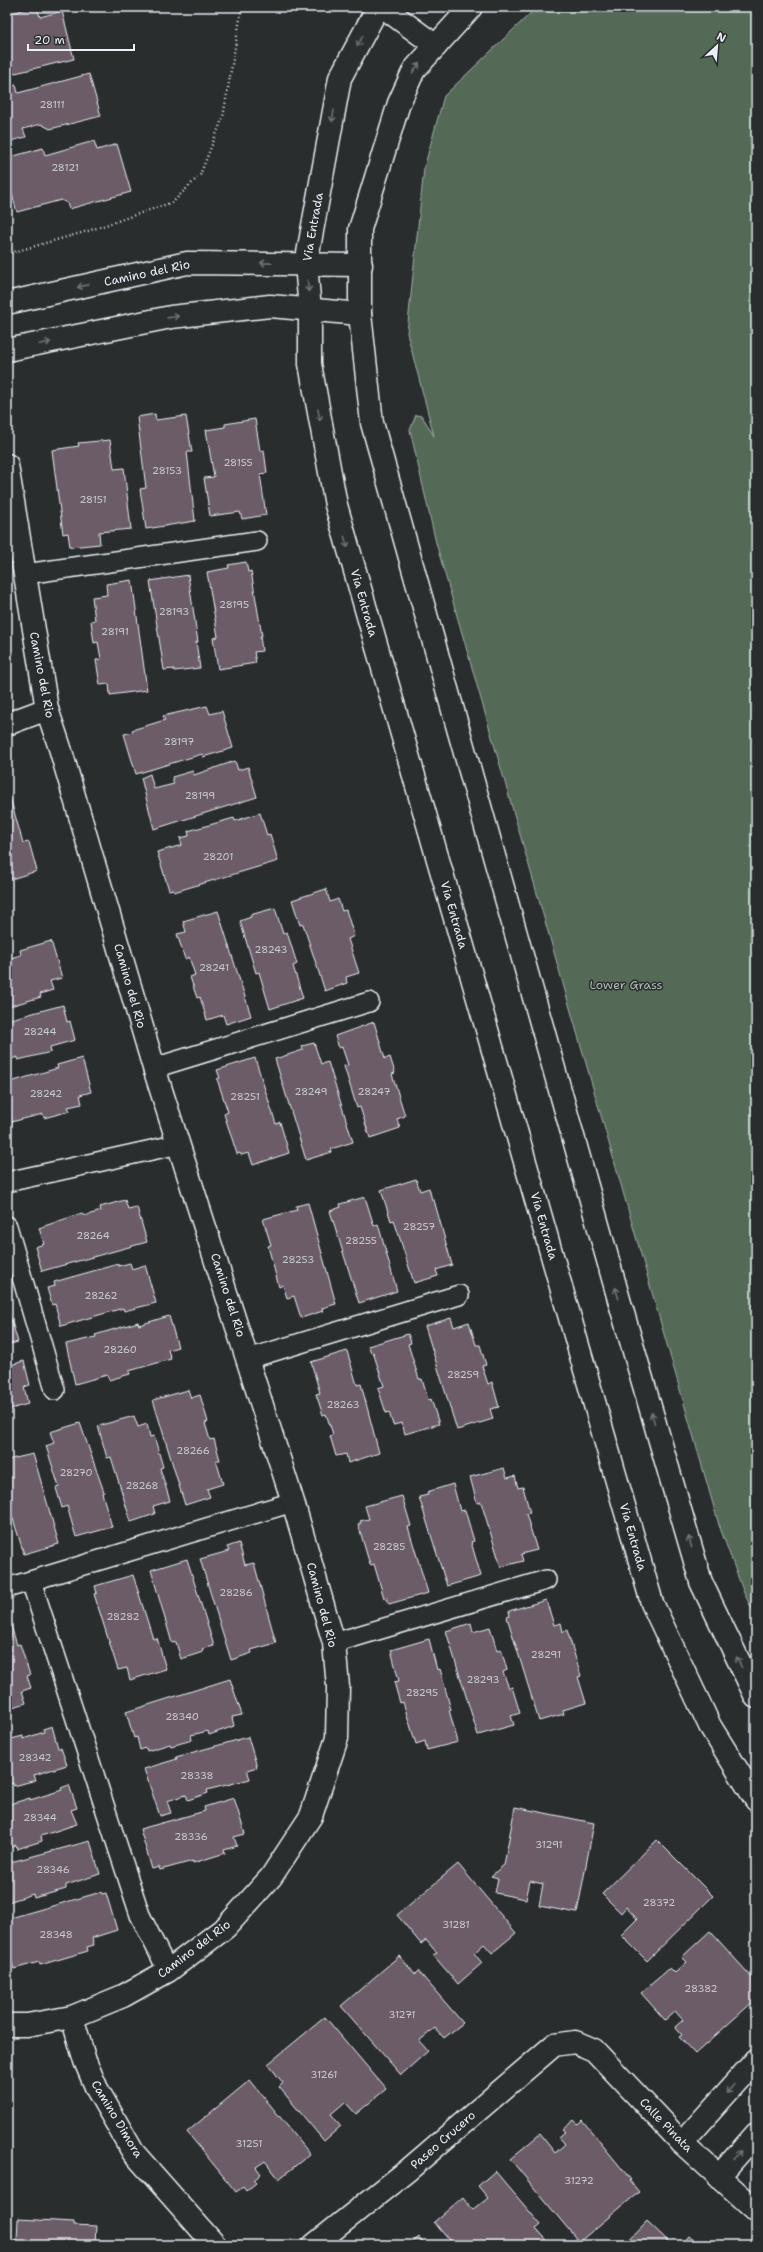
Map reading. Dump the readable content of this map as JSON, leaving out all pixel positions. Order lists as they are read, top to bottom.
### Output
{
  "streets": {
    "street": [
      "Via Entrada",
      "Camino del Rio",
      "Camino Dimora",
      "Calle Pinata",
      "Paseo Crucero"
    ]
  },
  "crossings": [
    ["Via Entrada", "Camino del Rio"],
    ["Camino del Rio", "Camino Dimora"],
    ["Calle Pinata", "Paseo Crucero"]
  ],
  "parks": ["Lower Grass"],
  "house_numbers": [
    "28111",
    "28121",
    "28155",
    "28153",
    "28151",
    "28195",
    "28193",
    "28191",
    "28197",
    "28199",
    "28201",
    "28243",
    "28241",
    "28244",
    "28249",
    "28247",
    "28242",
    "28251",
    "28257",
    "28264",
    "28255",
    "28253",
    "28262",
    "28260",
    "28259",
    "28263",
    "28266",
    "28270",
    "28268",
    "28285",
    "28286",
    "28282",
    "28291",
    "28293",
    "28295",
    "28340",
    "28342",
    "28338",
    "28344",
    "28336",
    "31291",
    "28346",
    "28372",
    "31281",
    "28348",
    "28382",
    "31271",
    "31261",
    "31251",
    "31272"
  ],
  "scale_bar": "20 m",
  "north": "top right"
}
